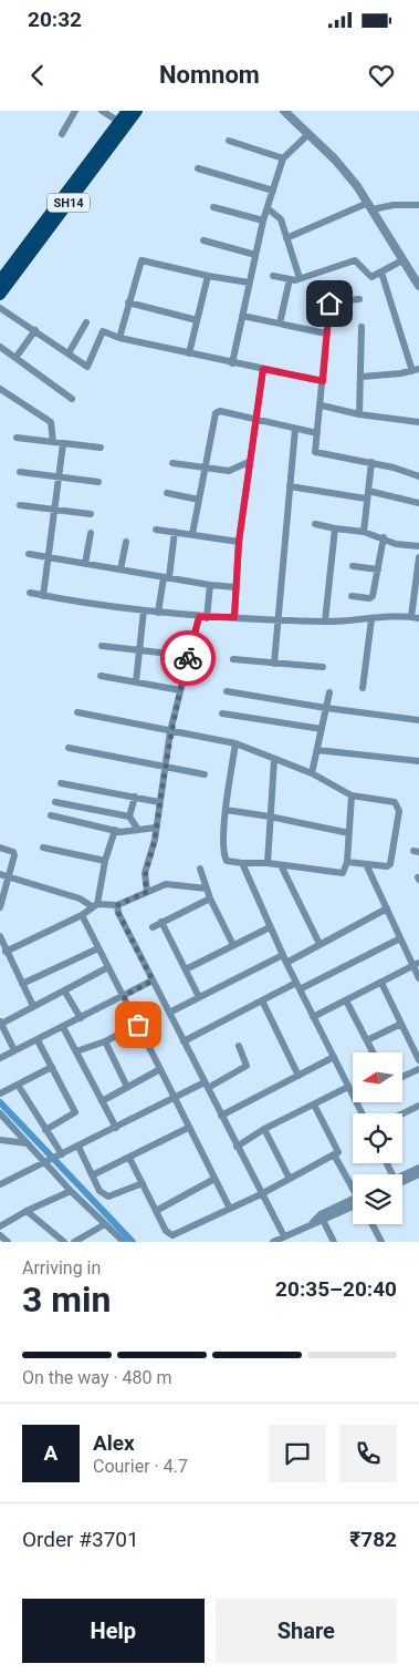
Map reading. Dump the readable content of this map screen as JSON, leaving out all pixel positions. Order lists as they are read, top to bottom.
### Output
{
  "streets": {
    "main road": ["SH14"]
  },
  "north": "left",
  "page": {
    "status": "20:32",
    "header": "Nomnom",
    "heading": ["3 min", "Arriving in", "20:35–20:40"],
    "panel": [
      "Alex",
      "Courier · 4.7",
      "Order #3701",
      "₹782"
    ],
    "bar": "On the way · 480 m",
    "round": "A",
    "buttons": ["Help", "Share"]
  }
}
